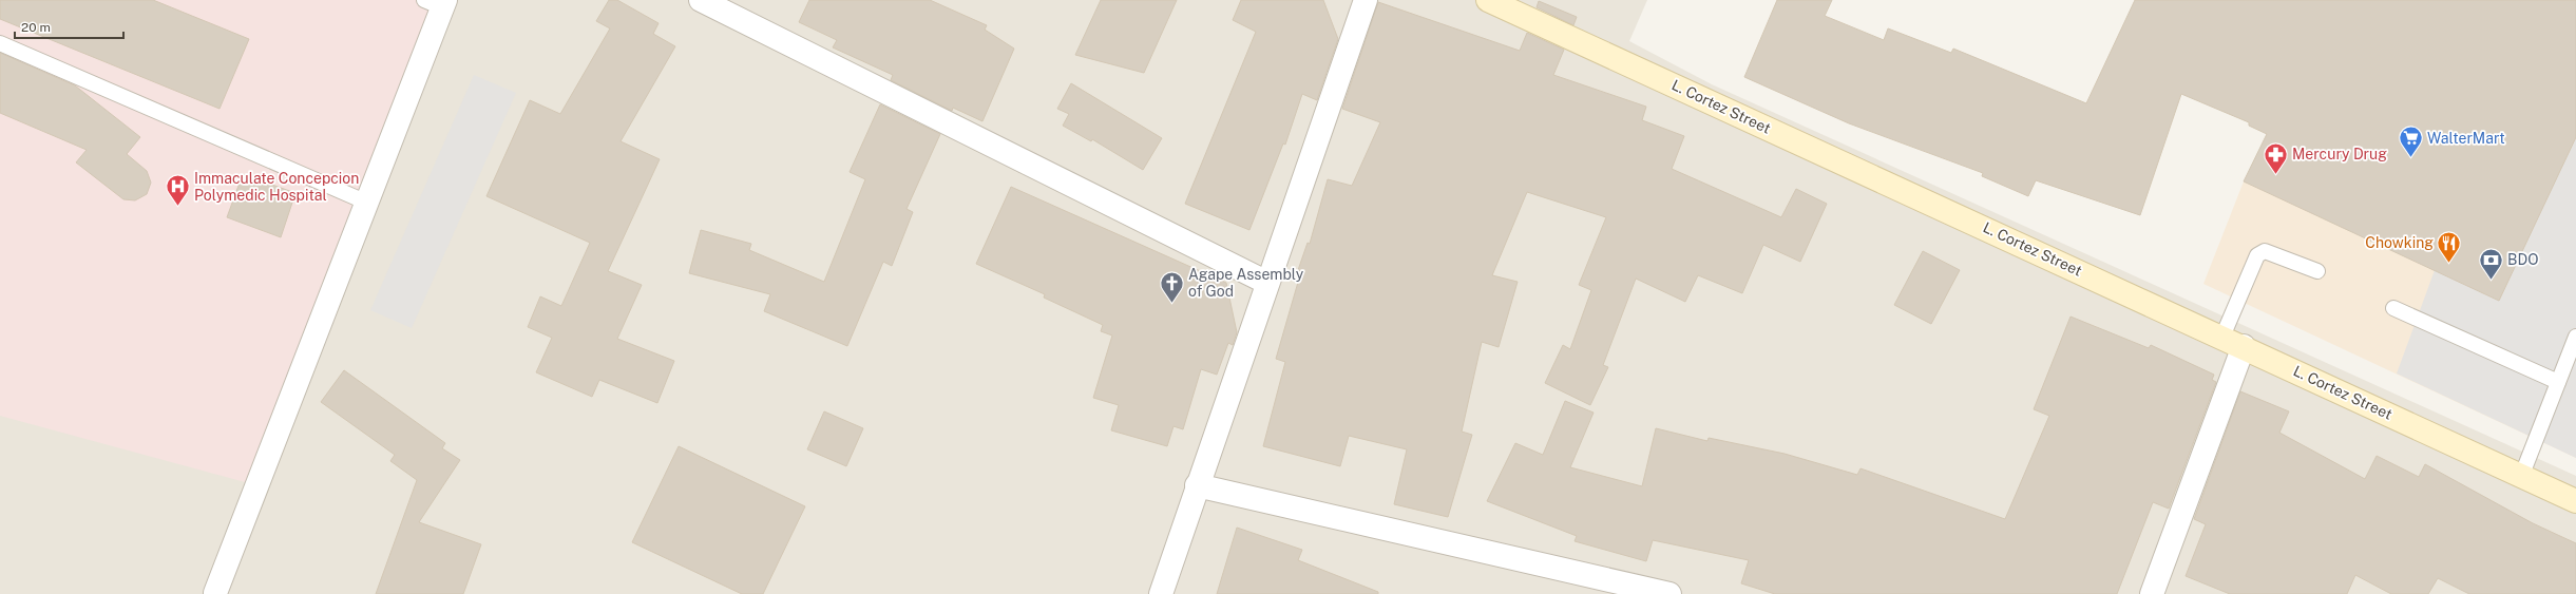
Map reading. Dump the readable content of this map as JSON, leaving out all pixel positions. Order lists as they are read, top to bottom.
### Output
{
  "streets": {
    "main road": ["L. Cortez Street"]
  },
  "places": {
    "supermarket": ["WalterMart"],
    "pharmacy": ["Mercury Drug"],
    "hospital": ["Immaculate Concepcion Polymedic Hospital"],
    "restaurant": ["Chowking"],
    "bank": ["BDO"],
    "church": ["Agape Assembly of God"]
  },
  "scale_bar": "20 m"
}
